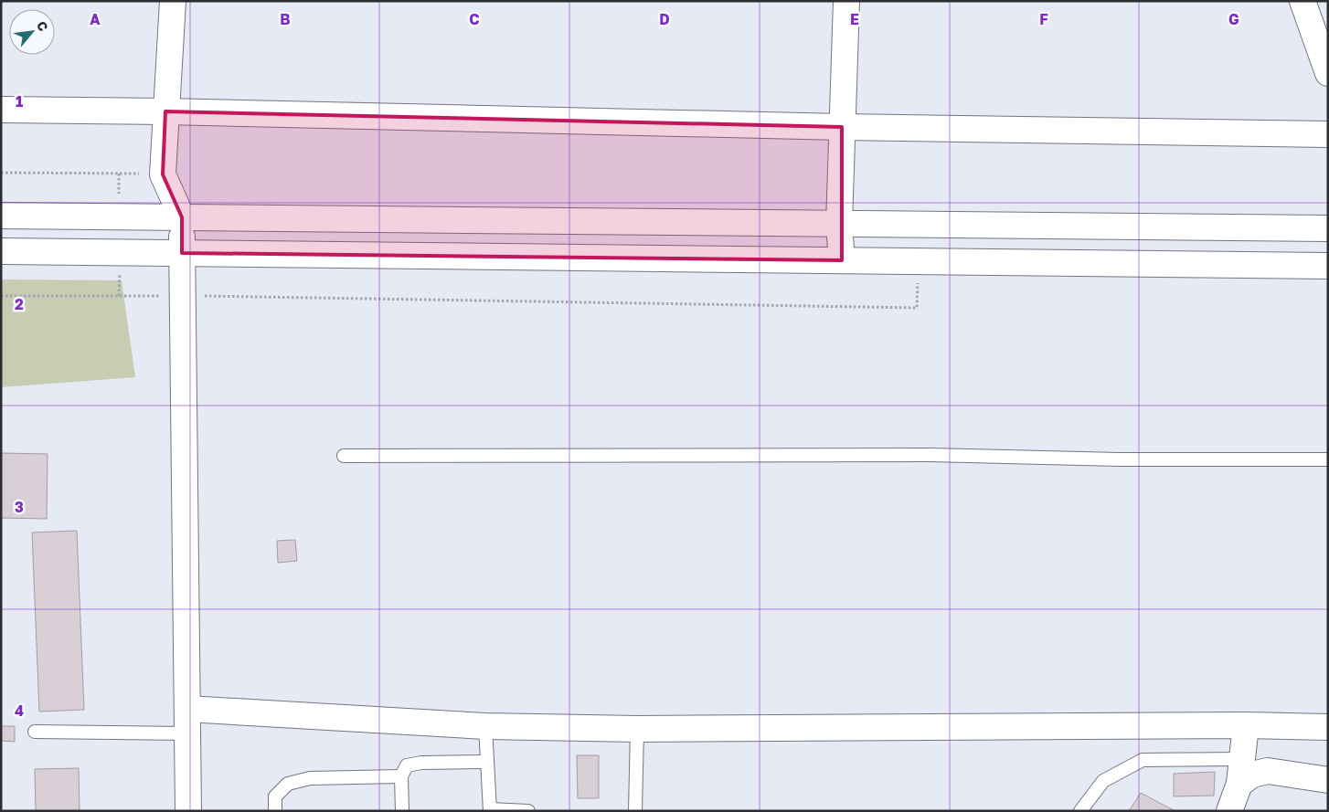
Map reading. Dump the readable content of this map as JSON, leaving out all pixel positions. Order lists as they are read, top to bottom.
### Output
{
  "north": "top right",
  "grid": {
    "columns": [
      "A",
      "B",
      "C",
      "D",
      "E",
      "F",
      "G"
    ],
    "rows": [
      "1",
      "2",
      "3",
      "4"
    ]
  }
}
